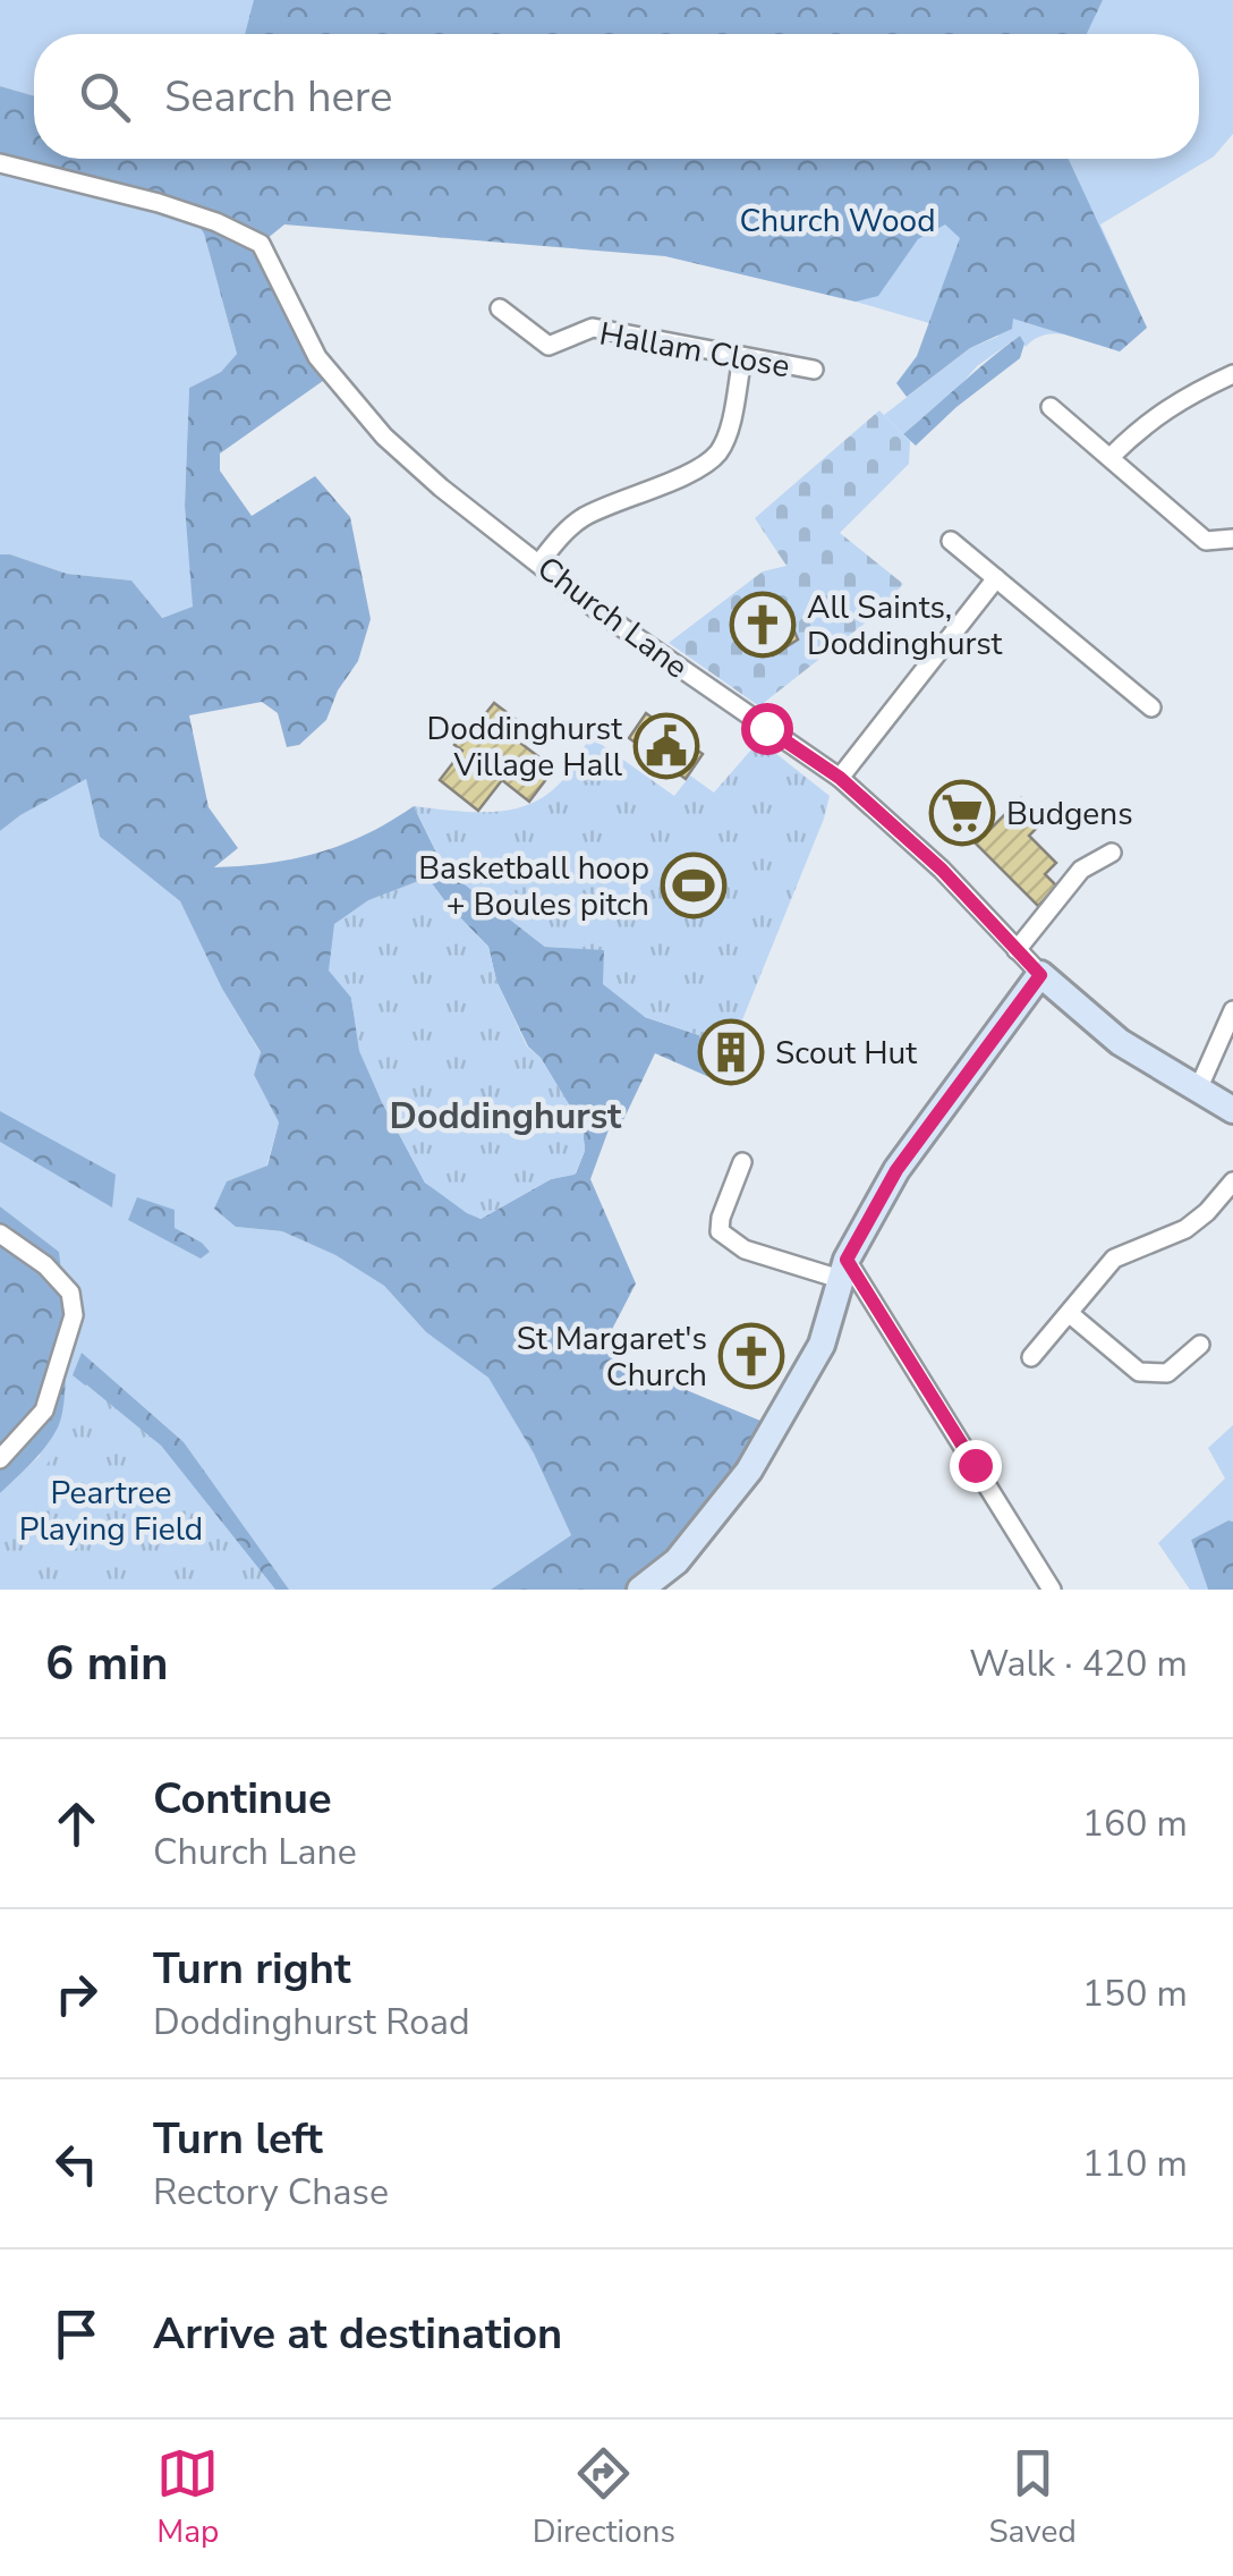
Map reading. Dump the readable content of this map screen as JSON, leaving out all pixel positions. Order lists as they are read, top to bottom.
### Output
{
  "streets": {
    "street": ["Hallam Close", "Church Lane"]
  },
  "districts": ["Doddinghurst"],
  "parks": ["Church Wood", "Peartree Playing Field"],
  "places": {
    "church": ["All Saints, Doddinghurst", "St Margaret's Church"],
    "public building": ["Doddinghurst Village Hall"],
    "supermarket": ["Budgens"],
    "sports": ["Basketball hoop + Boules pitch"],
    "building": ["Scout Hut"]
  },
  "page": {
    "search": "Search here",
    "heading": ["6 min", "Walk · 420 m"],
    "list": [
      ["Continue", "Church Lane", "160 m"],
      ["Turn right", "Doddinghurst Road", "150 m"],
      ["Turn left", "Rectory Chase", "110 m"],
      "Arrive at destination"
    ],
    "nav": ["Map", "Directions", "Saved"]
  }
}
